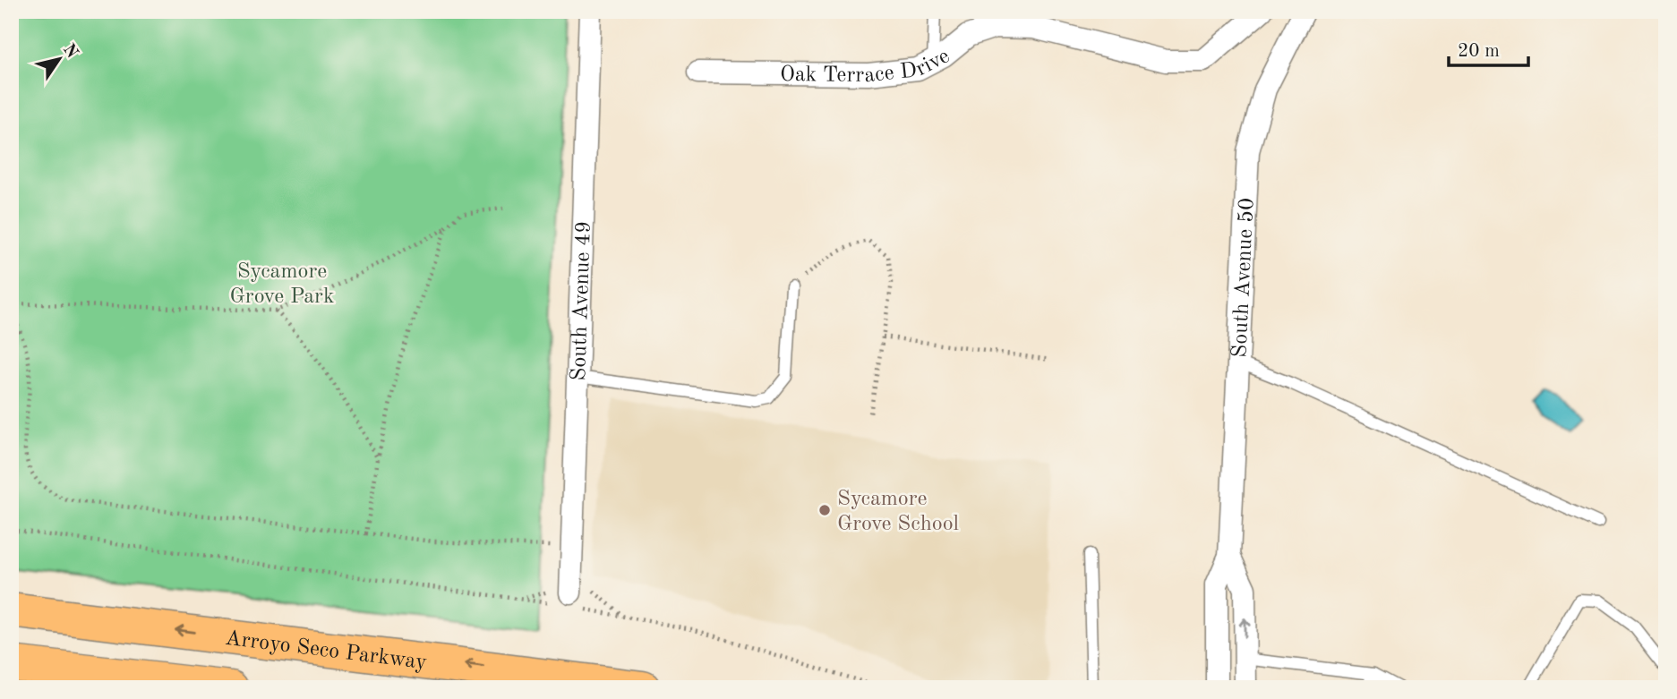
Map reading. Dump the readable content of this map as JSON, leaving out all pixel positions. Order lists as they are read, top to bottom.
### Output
{
  "streets": {
    "highway": ["Arroyo Seco Parkway"],
    "street": ["Oak Terrace Drive", "South Avenue 50", "South Avenue 49"]
  },
  "parks": ["Sycamore Grove Park"],
  "places": ["Sycamore Grove School"],
  "scale_bar": "20 m",
  "north": "top right"
}
